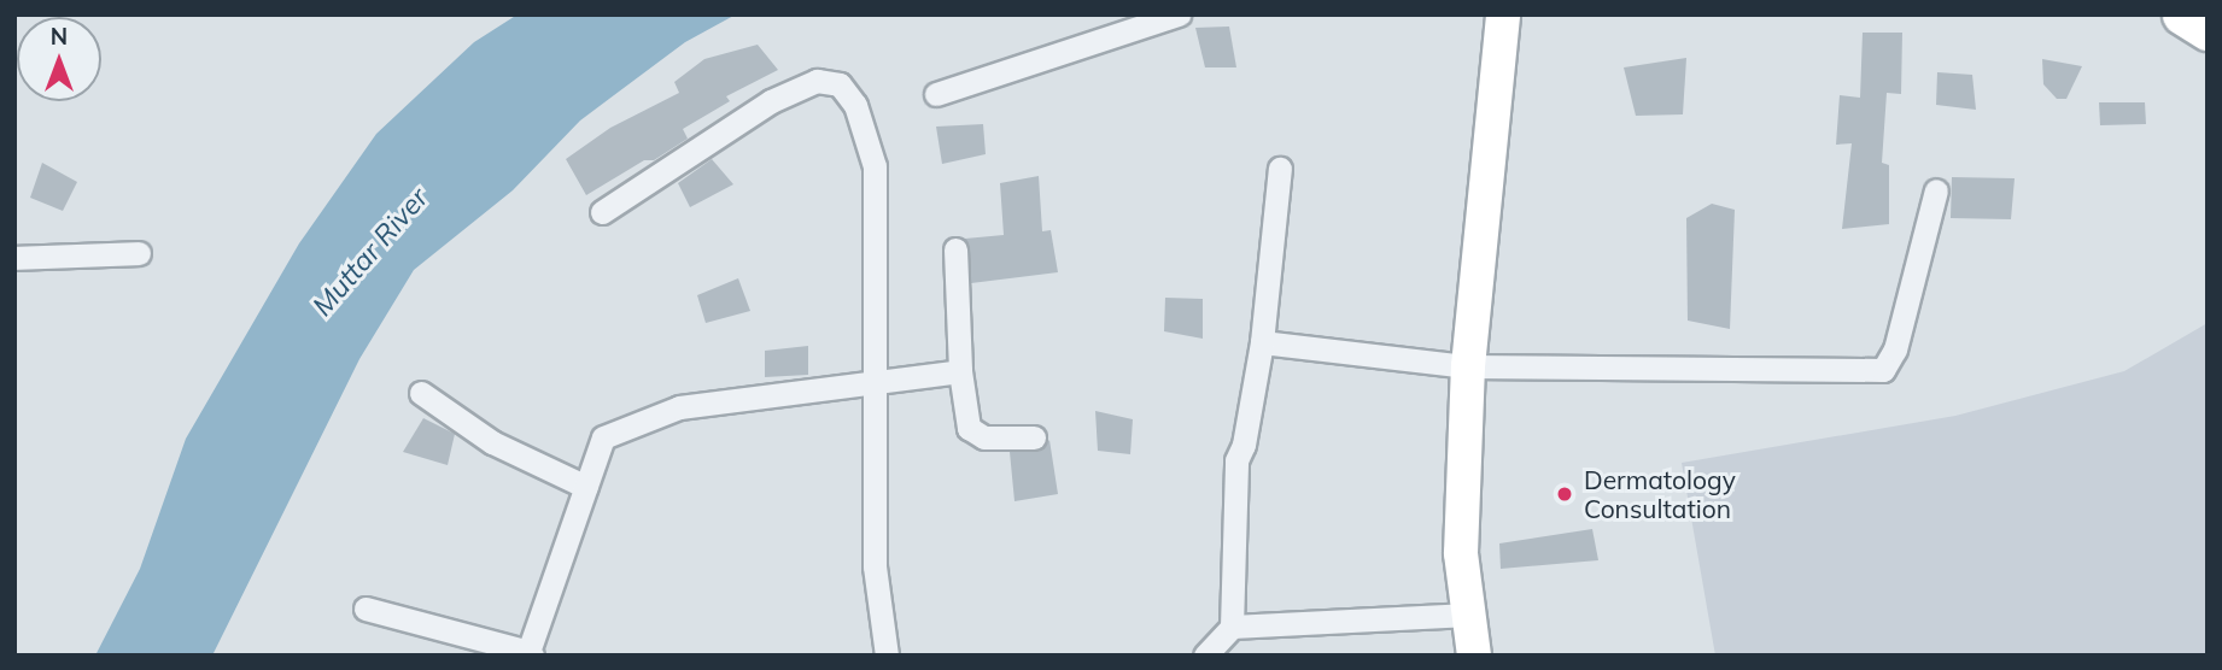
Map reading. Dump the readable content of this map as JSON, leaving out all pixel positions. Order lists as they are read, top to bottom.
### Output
{
  "water": ["Muttar River"],
  "places": ["Dermatology Consultation"],
  "north": "top"
}
